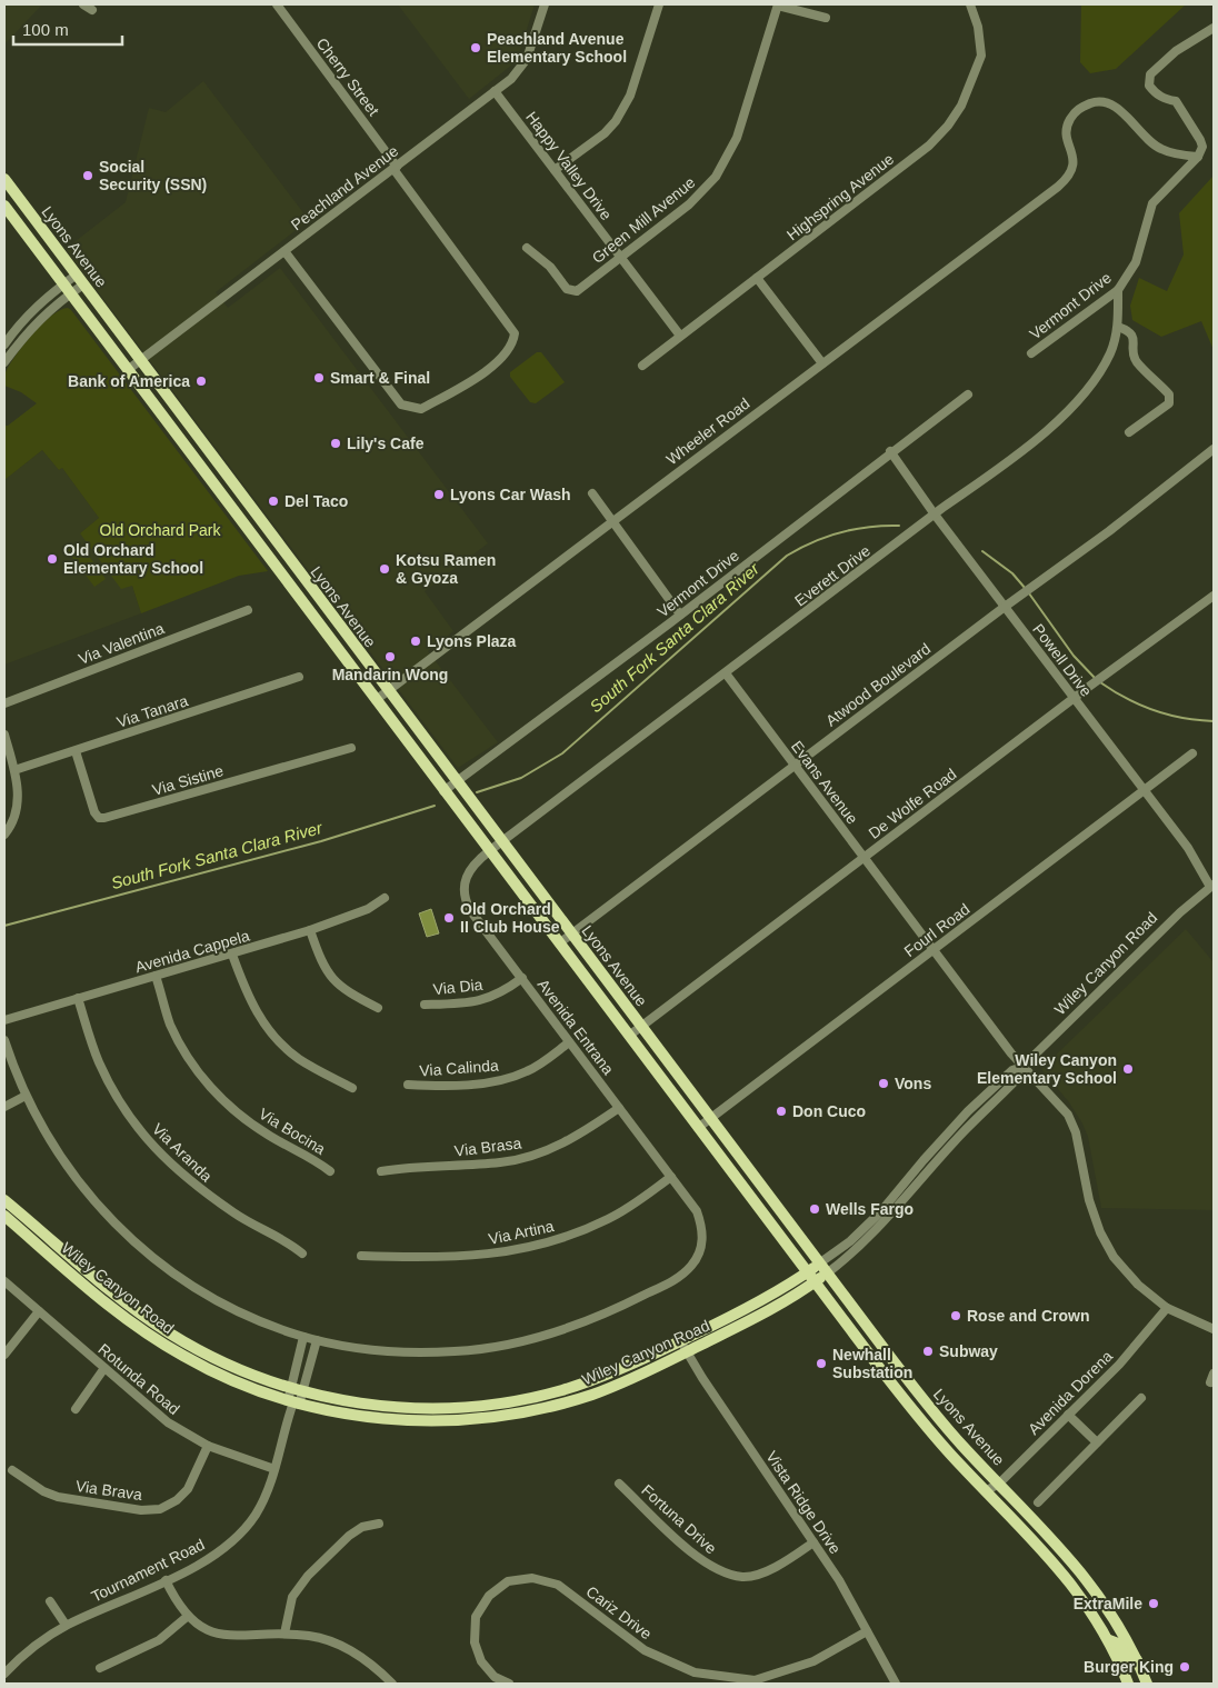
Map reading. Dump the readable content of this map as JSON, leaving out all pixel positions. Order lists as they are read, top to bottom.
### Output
{
  "streets": {
    "main road": ["Lyons Avenue", "Wiley Canyon Road"],
    "street": [
      "Cherry Street",
      "Happy Valley Drive",
      "Peachland Avenue",
      "Highspring Avenue",
      "Green Mill Avenue",
      "Vermont Drive",
      "Wheeler Road",
      "Everett Drive",
      "Via Valentina",
      "Powell Drive",
      "Atwood Boulevard",
      "Via Tanara",
      "Via Sistine",
      "Evans Avenue",
      "De Wolfe Road",
      "Fourl Road",
      "Avenida Cappela",
      "Via Dia",
      "Avenida Entrana",
      "Via Calinda",
      "Via Bocina",
      "Via Brasa",
      "Via Aranda",
      "Via Artina",
      "Rotunda Road",
      "Avenida Dorena",
      "Via Brava",
      "Vista Ridge Drive",
      "Fortuna Drive",
      "Tournament Road",
      "Cariz Drive"
    ]
  },
  "crossings": [
    ["Cherry Street", "Peachland Avenue"],
    ["Happy Valley Drive", "Peachland Avenue"],
    ["Happy Valley Drive", "Highspring Avenue"],
    ["Happy Valley Drive", "Green Mill Avenue"],
    ["Peachland Avenue", "Lyons Avenue"],
    ["Lyons Avenue", "Vermont Drive"],
    ["Lyons Avenue", "Wheeler Road"],
    ["Lyons Avenue", "Everett Drive"],
    ["Lyons Avenue", "Atwood Boulevard"],
    ["Lyons Avenue", "De Wolfe Road"],
    ["Lyons Avenue", "Fourl Road"],
    ["Lyons Avenue", "Wiley Canyon Road"],
    ["Lyons Avenue", "Avenida Entrana"],
    ["Lyons Avenue", "Avenida Dorena"],
    ["Vermont Drive", "Wheeler Road"],
    ["Vermont Drive", "Everett Drive"],
    ["Vermont Drive", "Powell Drive"],
    ["Everett Drive", "Powell Drive"],
    ["Everett Drive", "Evans Avenue"],
    ["Everett Drive", "Avenida Entrana"],
    ["Powell Drive", "Atwood Boulevard"],
    ["Powell Drive", "De Wolfe Road"],
    ["Powell Drive", "Fourl Road"],
    ["Powell Drive", "Wiley Canyon Road"],
    ["Atwood Boulevard", "Evans Avenue"],
    ["Via Tanara", "Via Sistine"],
    ["Evans Avenue", "De Wolfe Road"],
    ["Evans Avenue", "Fourl Road"],
    ["Evans Avenue", "Wiley Canyon Road"],
    ["Evans Avenue", "Avenida Dorena"],
    ["Avenida Cappela", "Via Bocina"],
    ["Avenida Cappela", "Via Aranda"],
    ["Wiley Canyon Road", "Vista Ridge Drive"],
    ["Wiley Canyon Road", "Tournament Road"],
    ["Via Dia", "Avenida Entrana"],
    ["Avenida Entrana", "Via Calinda"],
    ["Avenida Entrana", "Via Brasa"],
    ["Avenida Entrana", "Via Artina"],
    ["Avenida Entrana", "Tournament Road"],
    ["Rotunda Road", "Via Brava"],
    ["Rotunda Road", "Tournament Road"],
    ["Vista Ridge Drive", "Fortuna Drive"],
    ["Vista Ridge Drive", "Cariz Drive"]
  ],
  "water": ["South Fork Santa Clara River"],
  "parks": ["Old Orchard Park"],
  "places": [
    "Peachland Avenue Elementary School",
    "Social Security (SSN)",
    "Smart & Final",
    "Bank of America",
    "Lily's Cafe",
    "Lyons Car Wash",
    "Del Taco",
    "Old Orchard Elementary School",
    "Kotsu Ramen & Gyoza",
    "Lyons Plaza",
    "Mandarin Wong",
    "Old Orchard II Club House",
    "Wiley Canyon Elementary School",
    "Vons",
    "Don Cuco",
    "Wells Fargo",
    "Rose and Crown",
    "Subway",
    "Newhall Substation",
    "ExtraMile",
    "Burger King"
  ],
  "scale_bar": "100 m"
}
